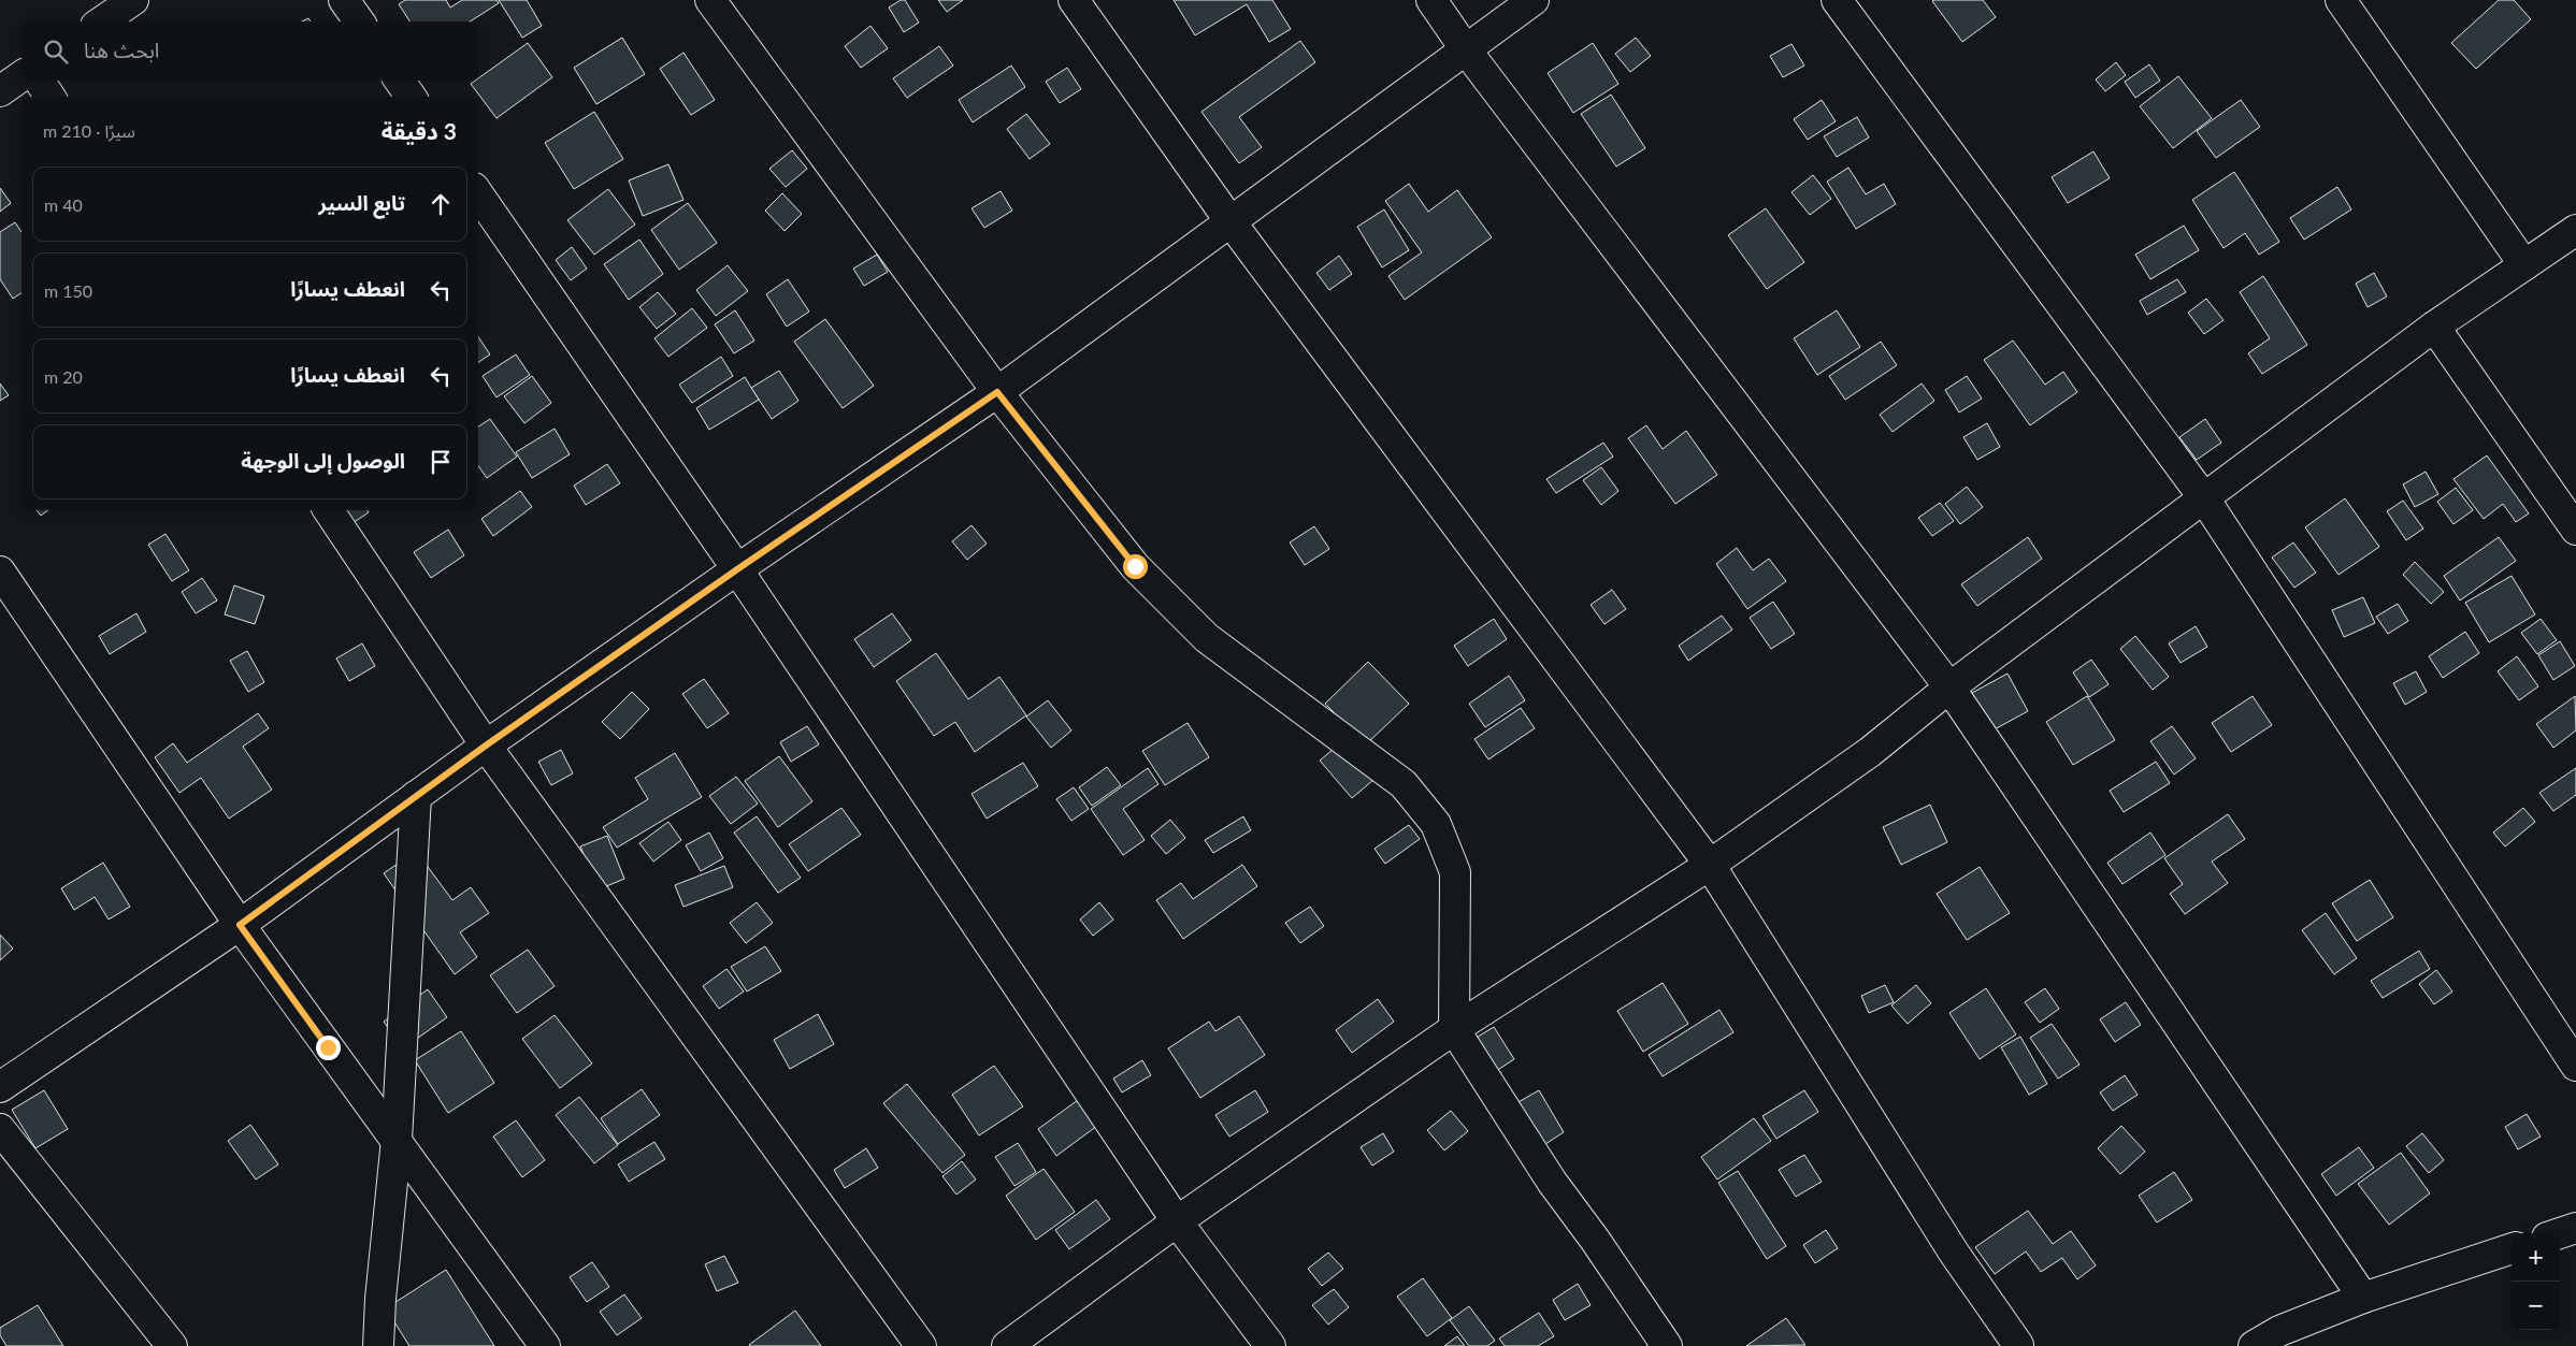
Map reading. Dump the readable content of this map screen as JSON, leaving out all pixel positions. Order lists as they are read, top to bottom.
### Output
{
  "page": {
    "search": "ابحث هنا",
    "heading": ["3 دقيقة", "سيرًا · 210 m"],
    "list": [
      ["تابع السير", "40 m"],
      ["انعطف يسارًا", "150 m"],
      ["انعطف يسارًا", "20 m"],
      "الوصول إلى الوجهة"
    ],
    "map_buttons": ["+", "−"]
  }
}
